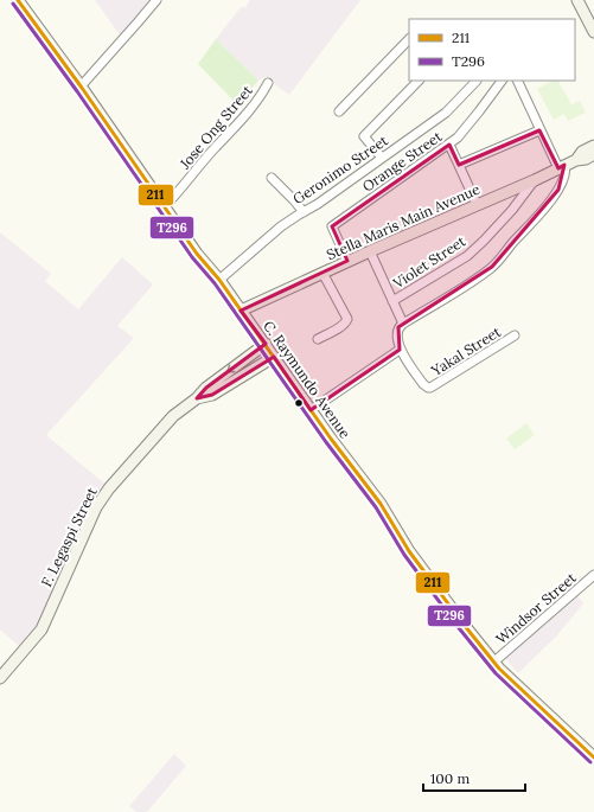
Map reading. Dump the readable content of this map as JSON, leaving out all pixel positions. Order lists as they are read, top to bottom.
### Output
{
  "streets": {
    "main road": ["Stella Maris Main Avenue", "C. Raymundo Avenue", "F. Legaspi Street"],
    "street": [
      "Jose Ong Street",
      "Orange Street",
      "Geronimo Street",
      "Violet Street",
      "Yakal Street",
      "Windsor Street"
    ]
  },
  "crossings": [
    ["Jose Ong Street", "C. Raymundo Avenue"],
    ["Orange Street", "Stella Maris Main Avenue"],
    ["Geronimo Street", "C. Raymundo Avenue"],
    ["Stella Maris Main Avenue", "Violet Street"],
    ["Stella Maris Main Avenue", "C. Raymundo Avenue"],
    ["C. Raymundo Avenue", "F. Legaspi Street"],
    ["C. Raymundo Avenue", "Windsor Street"]
  ],
  "lines": ["transit line 211", "transit line T296"],
  "legend": ["211", "T296"],
  "scale_bar": "100 m"
}
